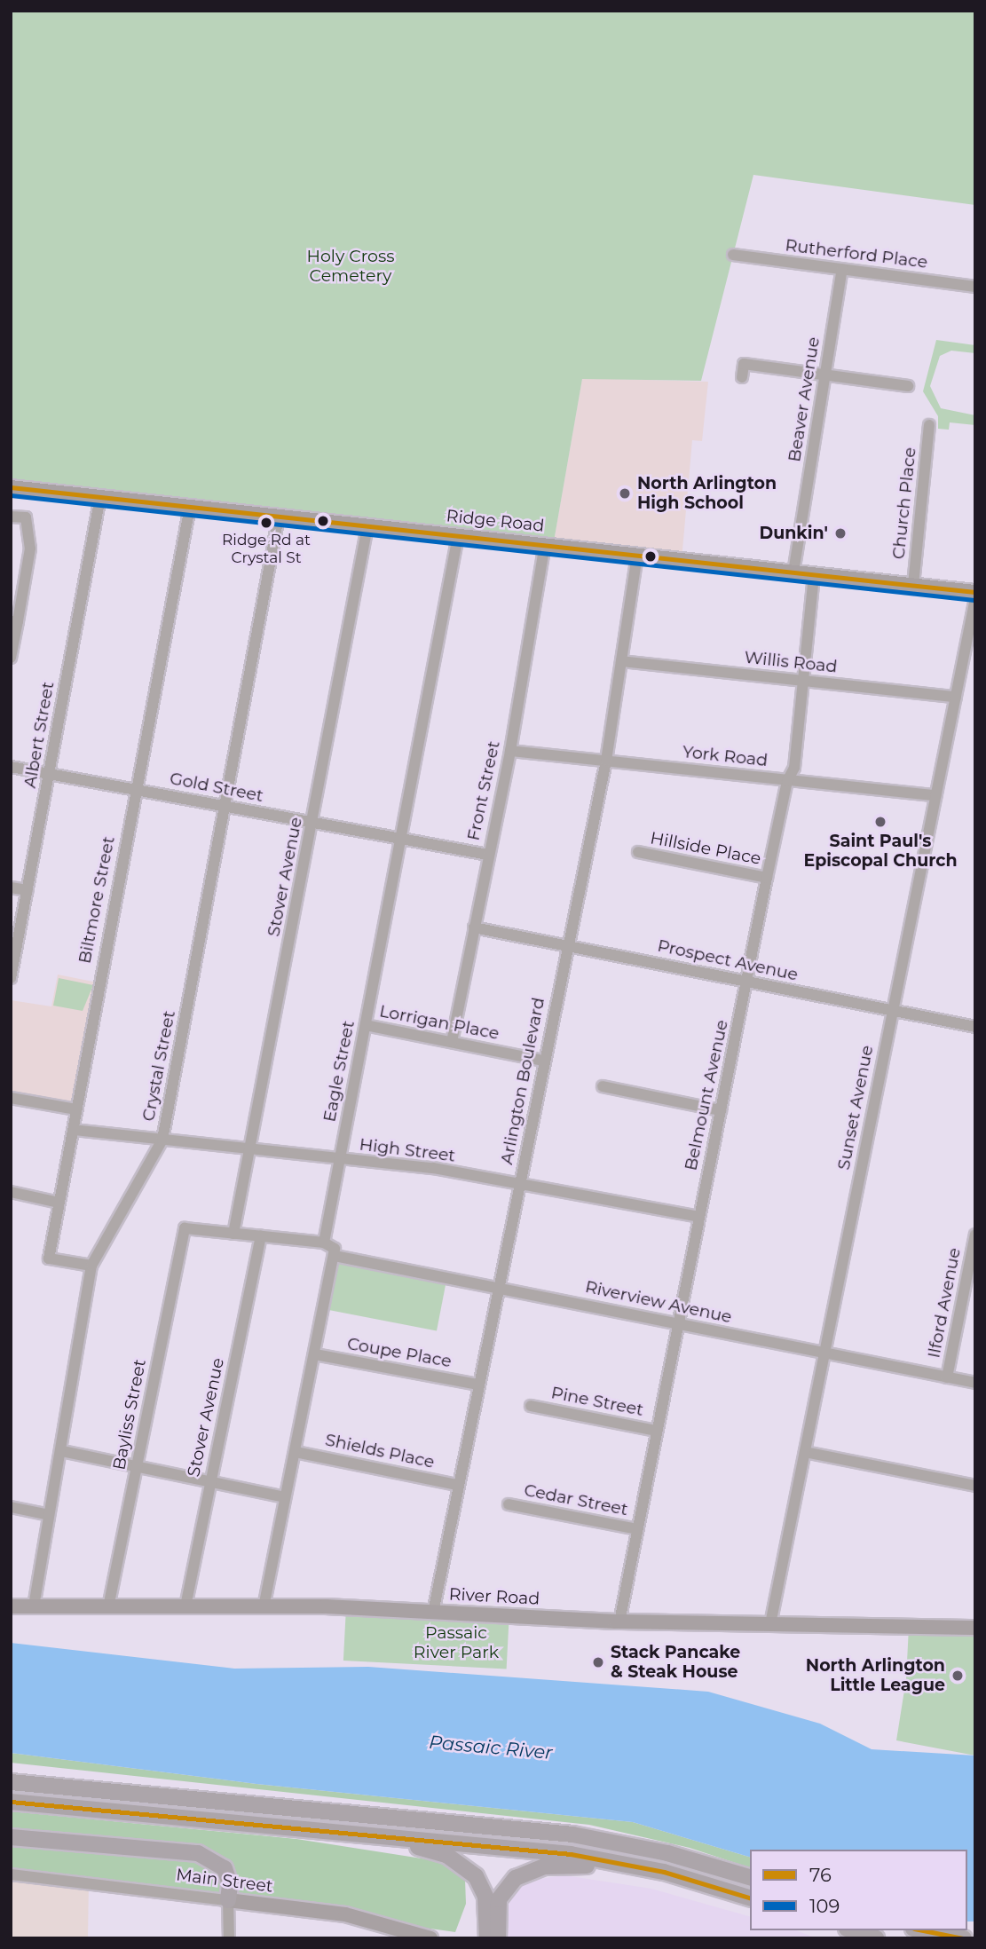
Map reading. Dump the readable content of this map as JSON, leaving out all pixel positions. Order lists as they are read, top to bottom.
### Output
{
  "streets": {
    "main road": ["Ridge Road", "River Road", "Main Street"],
    "street": [
      "Rutherford Place",
      "Beaver Avenue",
      "Church Place",
      "Willis Road",
      "Albert Street",
      "York Road",
      "Gold Street",
      "Front Street",
      "Hillside Place",
      "Stover Avenue",
      "Biltmore Street",
      "Prospect Avenue",
      "Lorrigan Place",
      "Crystal Street",
      "Eagle Street",
      "Arlington Boulevard",
      "Belmount Avenue",
      "Sunset Avenue",
      "High Street",
      "Riverview Avenue",
      "Ilford Avenue",
      "Coupe Place",
      "Pine Street",
      "Bayliss Street",
      "Shields Place",
      "Cedar Street"
    ]
  },
  "crossings": [
    ["Rutherford Place", "Beaver Avenue"],
    ["Beaver Avenue", "Ridge Road"],
    ["Church Place", "Ridge Road"],
    ["Ridge Road", "Albert Street"],
    ["Ridge Road", "Front Street"],
    ["Ridge Road", "Stover Avenue"],
    ["Ridge Road", "Biltmore Street"],
    ["Ridge Road", "Crystal Street"],
    ["Ridge Road", "Eagle Street"],
    ["Ridge Road", "Arlington Boulevard"],
    ["Ridge Road", "Belmount Avenue"],
    ["Willis Road", "Arlington Boulevard"],
    ["Willis Road", "Belmount Avenue"],
    ["Willis Road", "Sunset Avenue"],
    ["Albert Street", "Gold Street"],
    ["York Road", "Front Street"],
    ["York Road", "Arlington Boulevard"],
    ["York Road", "Belmount Avenue"],
    ["York Road", "Sunset Avenue"],
    ["Gold Street", "Front Street"],
    ["Gold Street", "Stover Avenue"],
    ["Gold Street", "Biltmore Street"],
    ["Gold Street", "Crystal Street"],
    ["Gold Street", "Eagle Street"],
    ["Front Street", "Prospect Avenue"],
    ["Front Street", "Lorrigan Place"],
    ["Hillside Place", "Belmount Avenue"],
    ["Stover Avenue", "High Street"],
    ["Stover Avenue", "Bayliss Street"],
    ["Stover Avenue", "River Road"],
    ["Biltmore Street", "Crystal Street"],
    ["Biltmore Street", "High Street"],
    ["Prospect Avenue", "Arlington Boulevard"],
    ["Prospect Avenue", "Belmount Avenue"],
    ["Prospect Avenue", "Sunset Avenue"],
    ["Lorrigan Place", "Eagle Street"],
    ["Lorrigan Place", "Arlington Boulevard"],
    ["Crystal Street", "High Street"],
    ["Crystal Street", "River Road"],
    ["Eagle Street", "High Street"],
    ["Arlington Boulevard", "High Street"],
    ["Arlington Boulevard", "Riverview Avenue"],
    ["Arlington Boulevard", "Coupe Place"],
    ["Arlington Boulevard", "Shields Place"],
    ["Arlington Boulevard", "River Road"],
    ["Belmount Avenue", "High Street"],
    ["Belmount Avenue", "Riverview Avenue"],
    ["Belmount Avenue", "Pine Street"],
    ["Belmount Avenue", "Cedar Street"],
    ["Belmount Avenue", "River Road"],
    ["Sunset Avenue", "Riverview Avenue"],
    ["Sunset Avenue", "River Road"],
    ["Riverview Avenue", "Ilford Avenue"],
    ["Bayliss Street", "River Road"]
  ],
  "water": ["Passaic River"],
  "parks": ["Holy Cross Cemetery", "Passaic River Park"],
  "places": [
    "North Arlington High School",
    "Ridge Rd at Crystal St",
    "Dunkin'",
    "Saint Paul's Episcopal Church",
    "Stack Pancake & Steak House",
    "North Arlington Little League"
  ],
  "lines": ["transit line 76", "transit line 109"],
  "legend": ["76", "109"]
}
